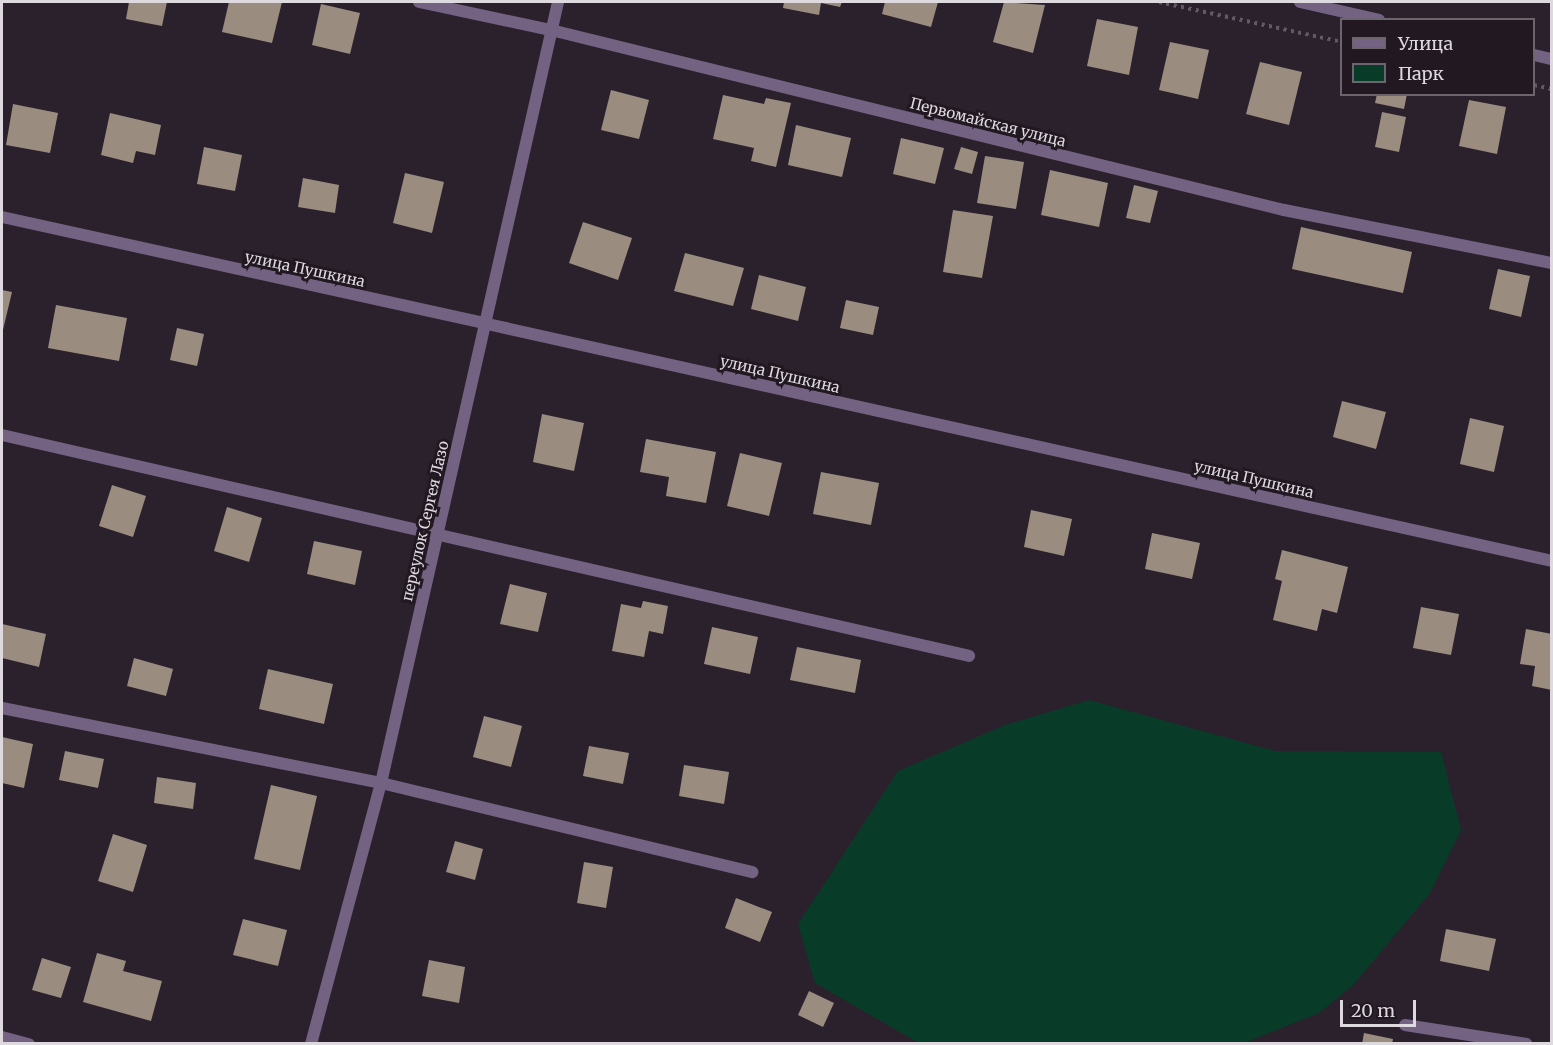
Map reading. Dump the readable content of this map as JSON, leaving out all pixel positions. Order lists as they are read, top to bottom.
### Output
{
  "streets": {
    "street": ["Первомайская улица", "улица Пушкина", "переулок Сергея Лазо"]
  },
  "crossings": [
    ["Первомайская улица", "переулок Сергея Лазо"],
    ["улица Пушкина", "переулок Сергея Лазо"]
  ],
  "legend": ["Улица", "Парк"],
  "scale_bar": "20 m"
}
